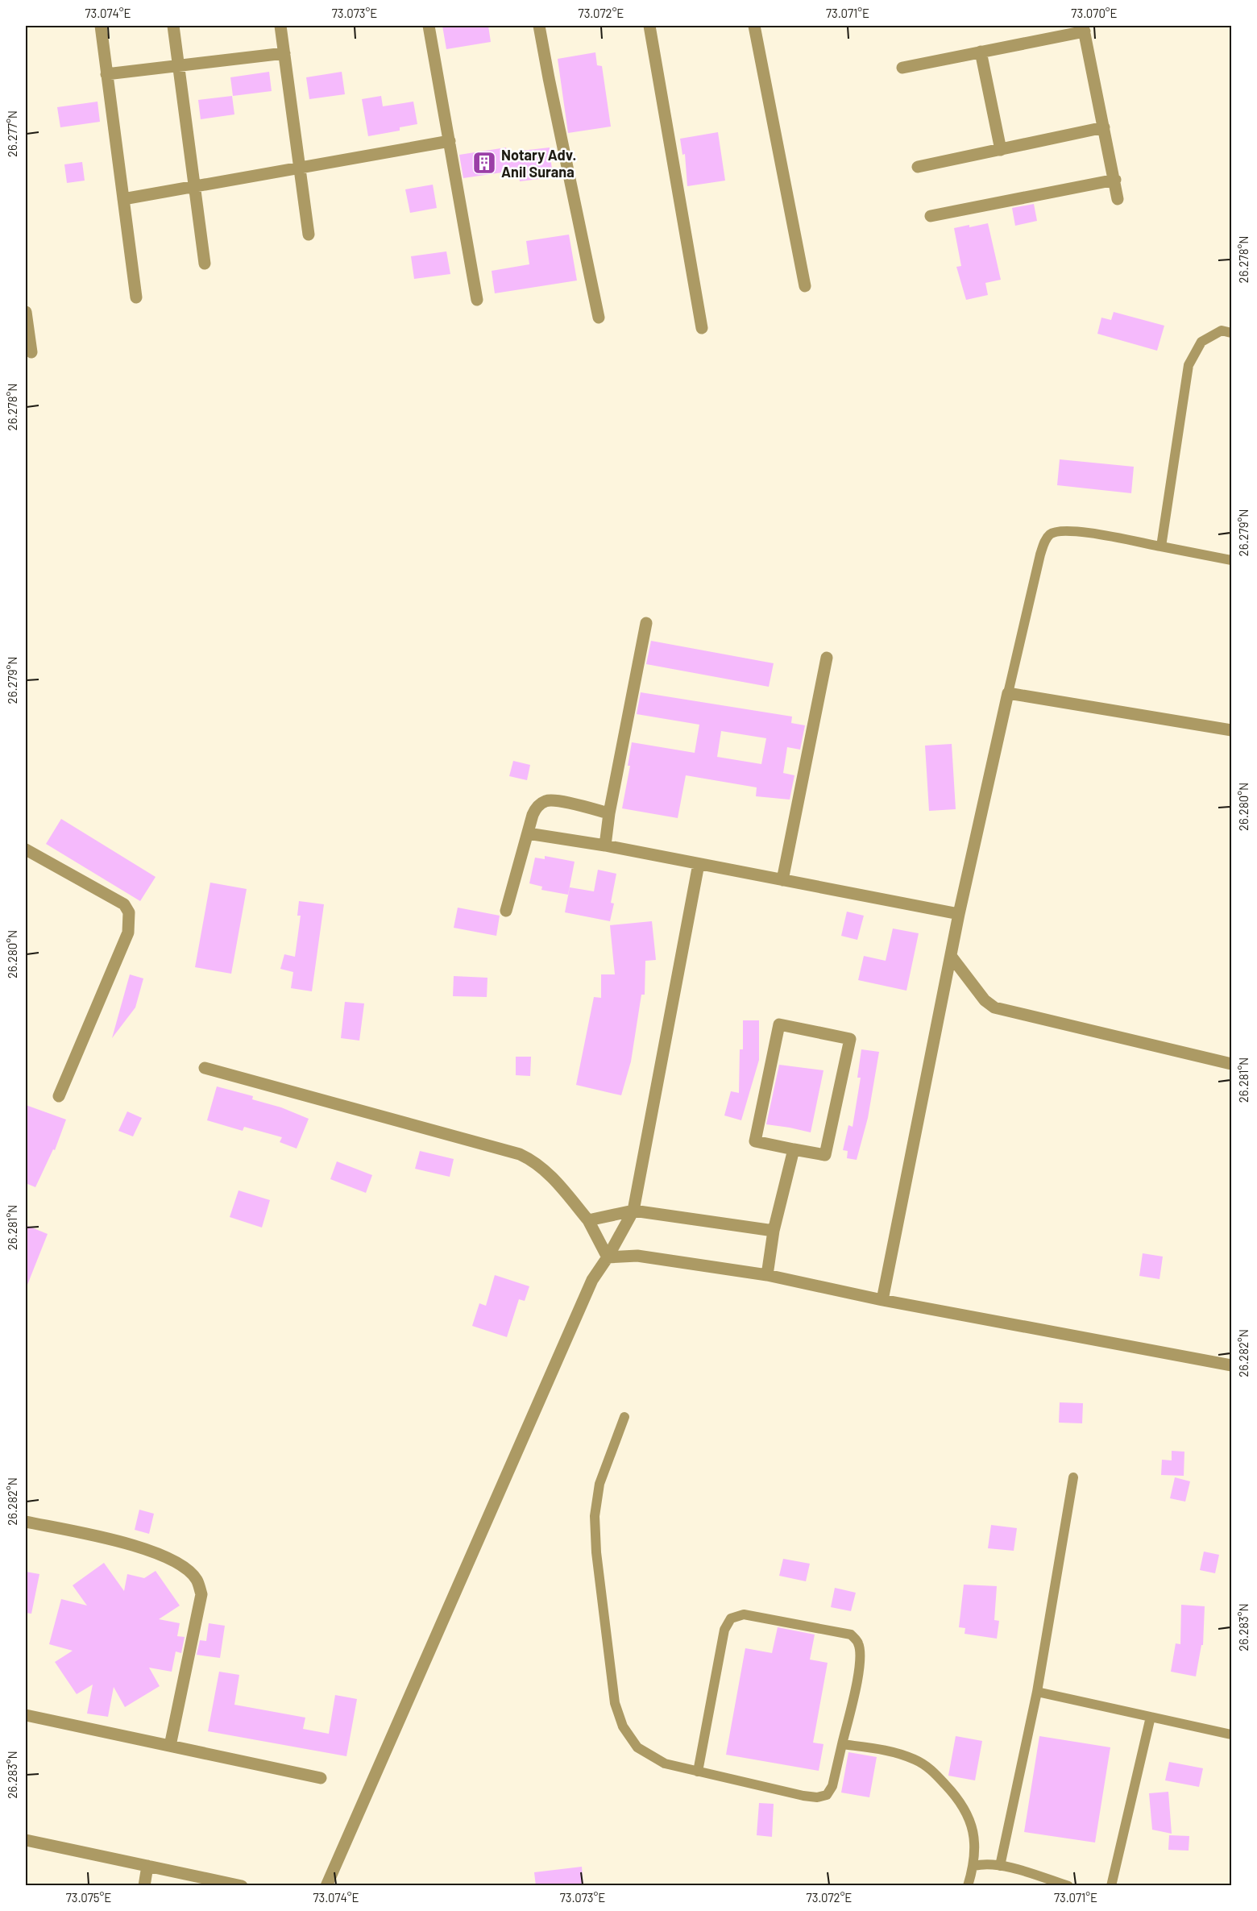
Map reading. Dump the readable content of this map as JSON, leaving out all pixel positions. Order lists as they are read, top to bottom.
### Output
{
  "places": {
    "building": ["Notary Adv. Anil Surana"]
  },
  "coordinates": [
    "73.074°E",
    "73.073°E",
    "73.072°E",
    "73.071°E",
    "73.070°E",
    "26.277°N",
    "26.278°N",
    "26.279°N",
    "26.280°N",
    "26.281°N",
    "26.282°N",
    "26.283°N",
    "73.075°E"
  ]
}
